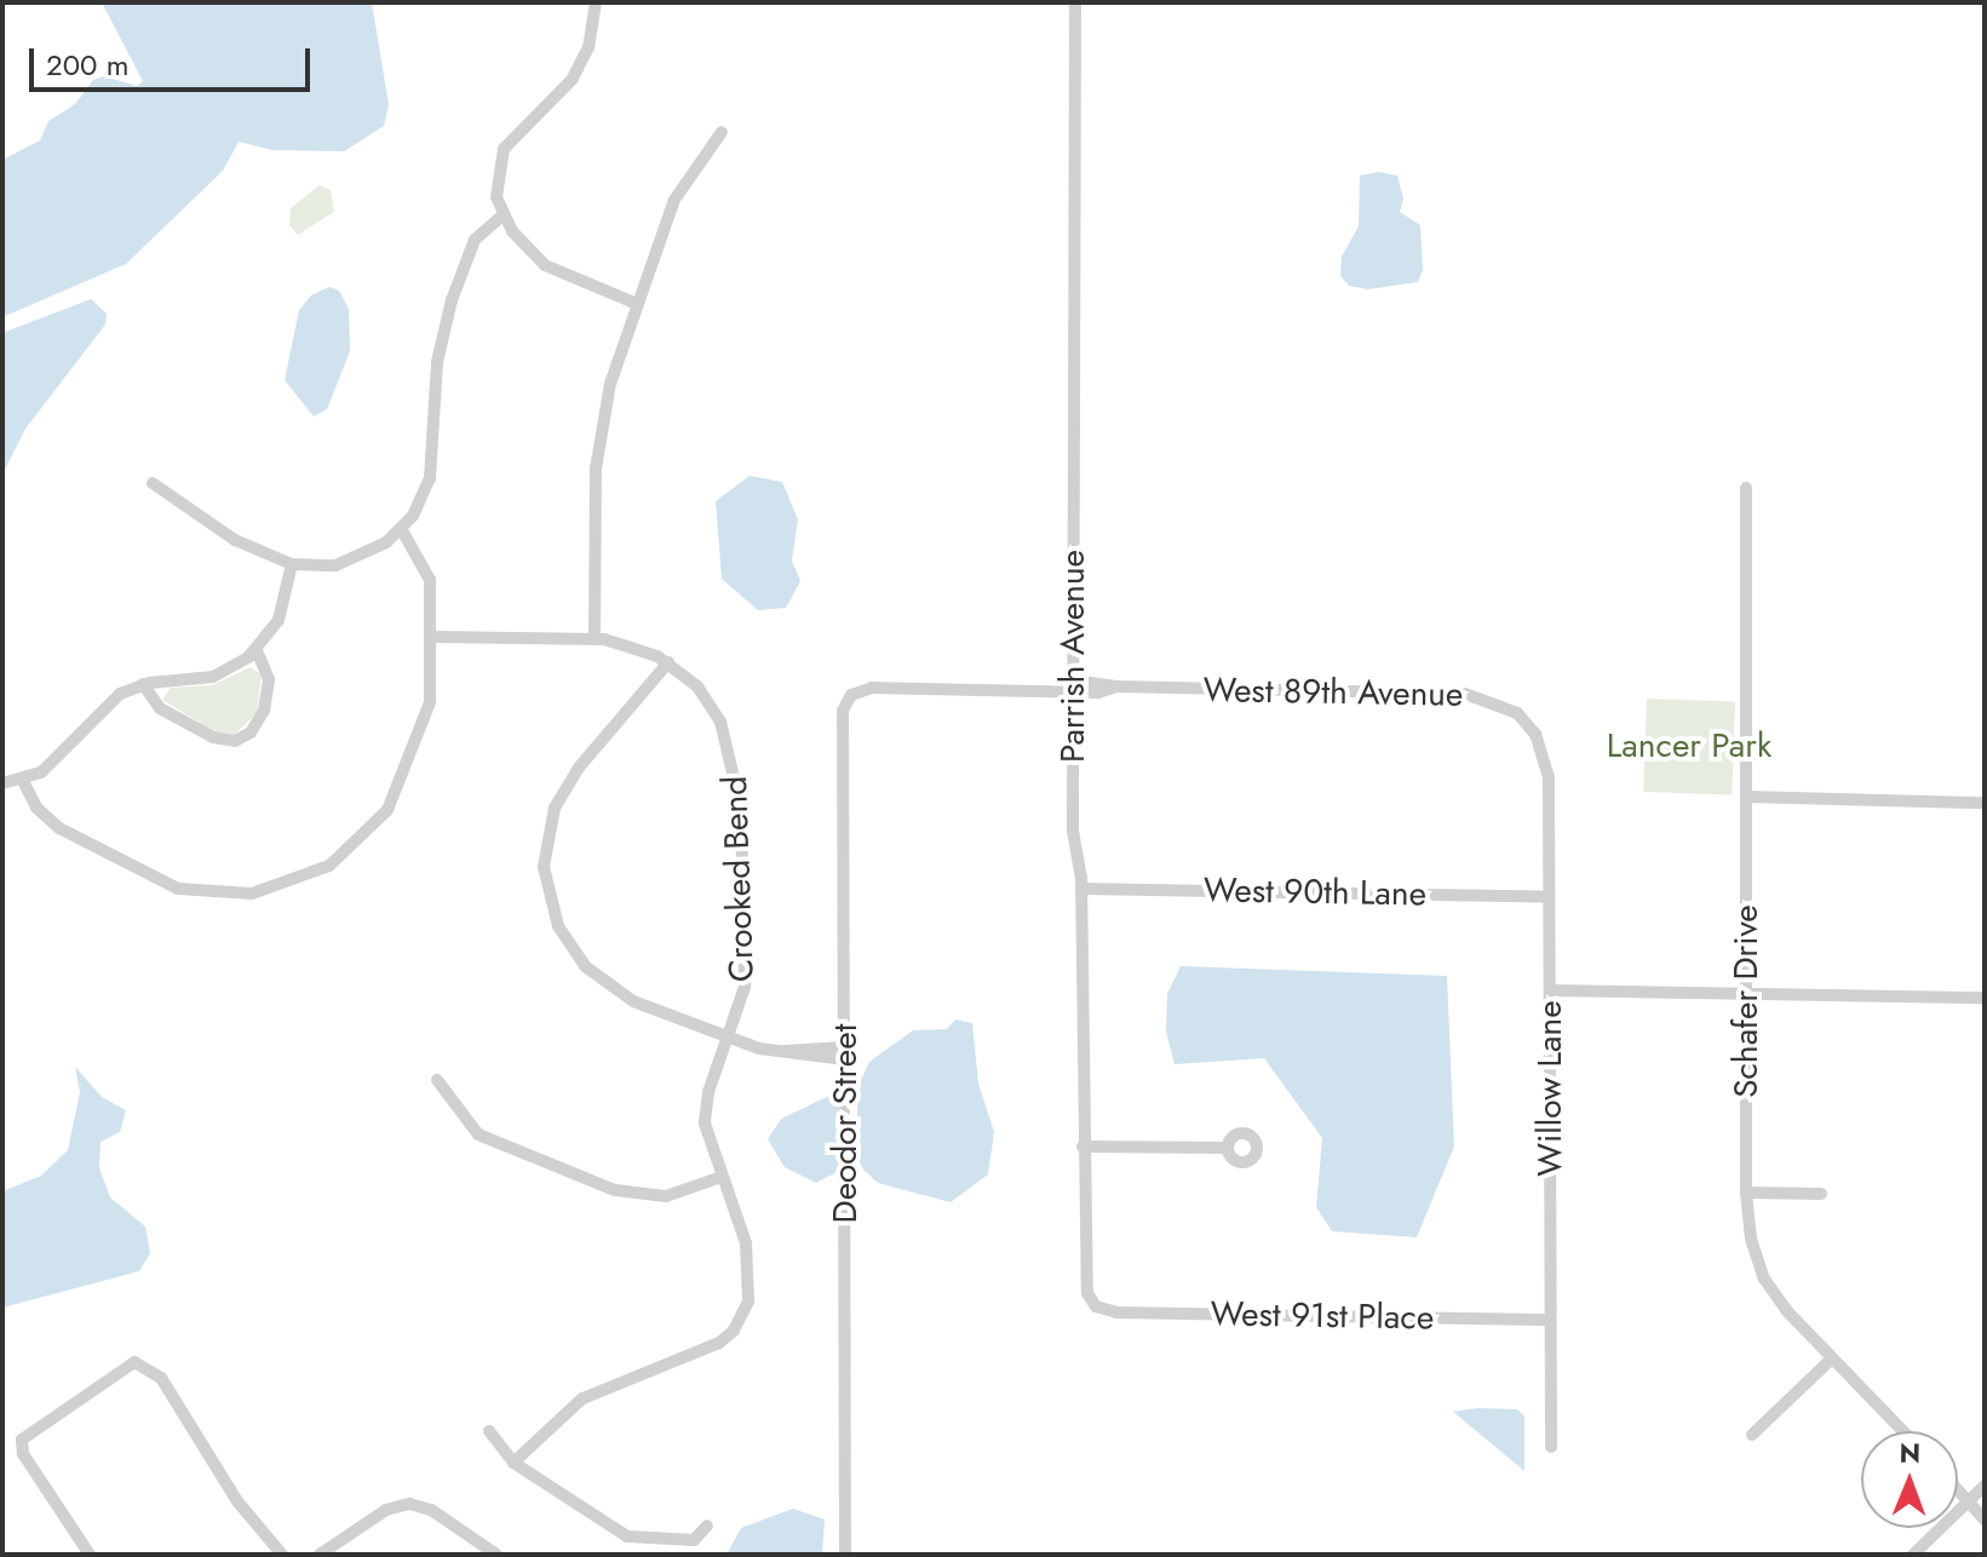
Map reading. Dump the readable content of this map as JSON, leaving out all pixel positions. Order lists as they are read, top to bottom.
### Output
{
  "streets": {
    "street": [
      "Parrish Avenue",
      "West 89th Avenue",
      "Crooked Bend",
      "West 90th Lane",
      "Schafer Drive",
      "Willow Lane",
      "Deodor Street",
      "West 91st Place"
    ]
  },
  "crossings": [
    ["Parrish Avenue", "West 89th Avenue"],
    ["Parrish Avenue", "West 90th Lane"],
    ["Parrish Avenue", "West 91st Place"],
    ["West 89th Avenue", "Willow Lane"],
    ["West 89th Avenue", "Deodor Street"],
    ["West 90th Lane", "Willow Lane"],
    ["Willow Lane", "West 91st Place"]
  ],
  "parks": ["Lancer Park"],
  "scale_bar": "200 m",
  "north": "top"
}
